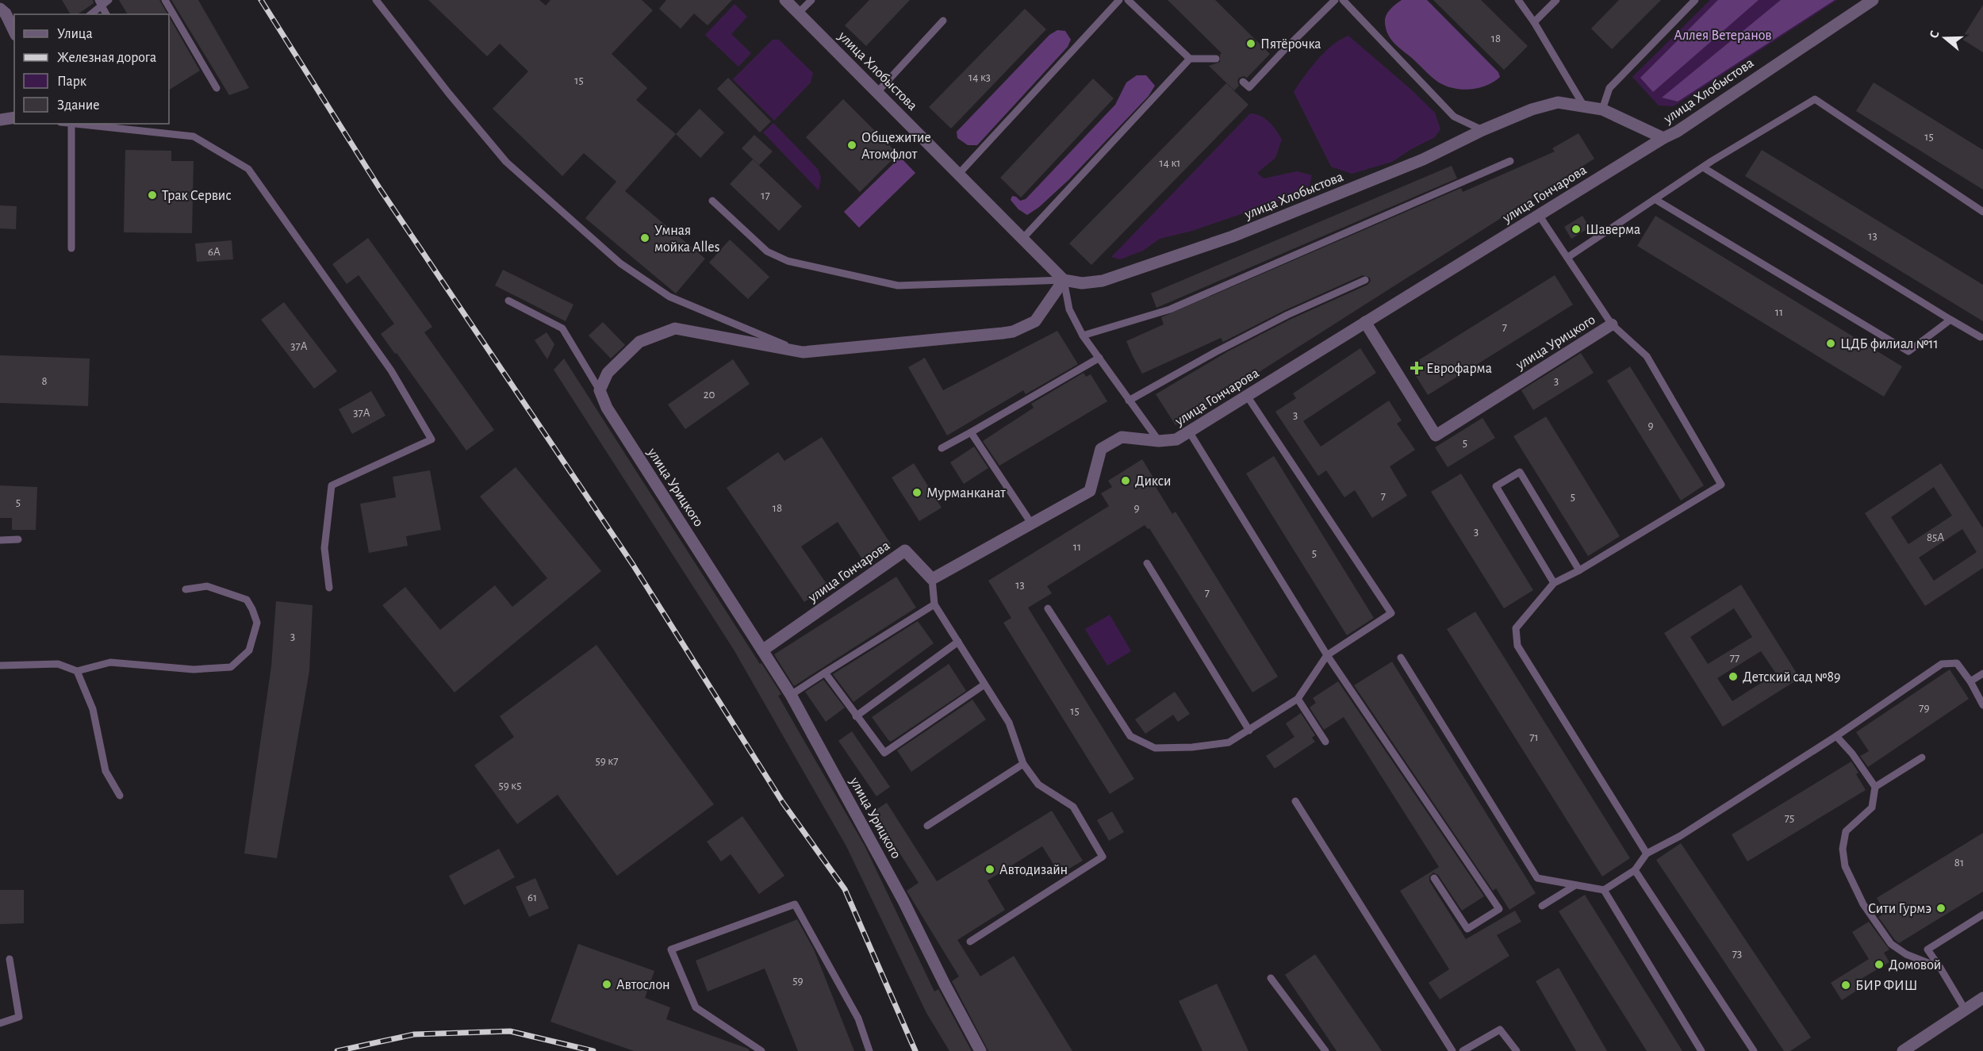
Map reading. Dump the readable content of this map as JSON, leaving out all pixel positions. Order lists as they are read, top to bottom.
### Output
{
  "streets": {
    "street": ["улица Хлобыстова", "улица Гончарова", "улица Урицкого"]
  },
  "crossings": [
    ["улица Хлобыстова", "улица Гончарова"],
    ["улица Гончарова", "улица Урицкого"]
  ],
  "parks": ["Аллея Ветеранов"],
  "places": {
    "other": [
      "Пятёрочка",
      "Общежитие Атомфлот",
      "Трак Сервис",
      "Шаверма",
      "Умная мойка Alles",
      "ЦДБ филиал №11",
      "Дикси",
      "Мурманканат",
      "Детский сад №89",
      "Автодизайн",
      "Сити Гурмэ",
      "Домовой",
      "Автослон",
      "БИР ФИШ"
    ],
    "health": ["Еврофарма"]
  },
  "house_numbers": [
    "18",
    "14 к3",
    "15",
    "15",
    "14 к1",
    "17",
    "13",
    "6А",
    "11",
    "7",
    "37А",
    "8",
    "3",
    "20",
    "37А",
    "3",
    "9",
    "5",
    "7",
    "5",
    "5",
    "18",
    "9",
    "3",
    "85А",
    "11",
    "5",
    "13",
    "7",
    "3",
    "77",
    "79",
    "15",
    "71",
    "59 к7",
    "59 к5",
    "75",
    "81",
    "61",
    "73",
    "59"
  ],
  "legend": [
    "Улица",
    "Железная дорога",
    "Парк",
    "Здание"
  ],
  "north": "left"
}
